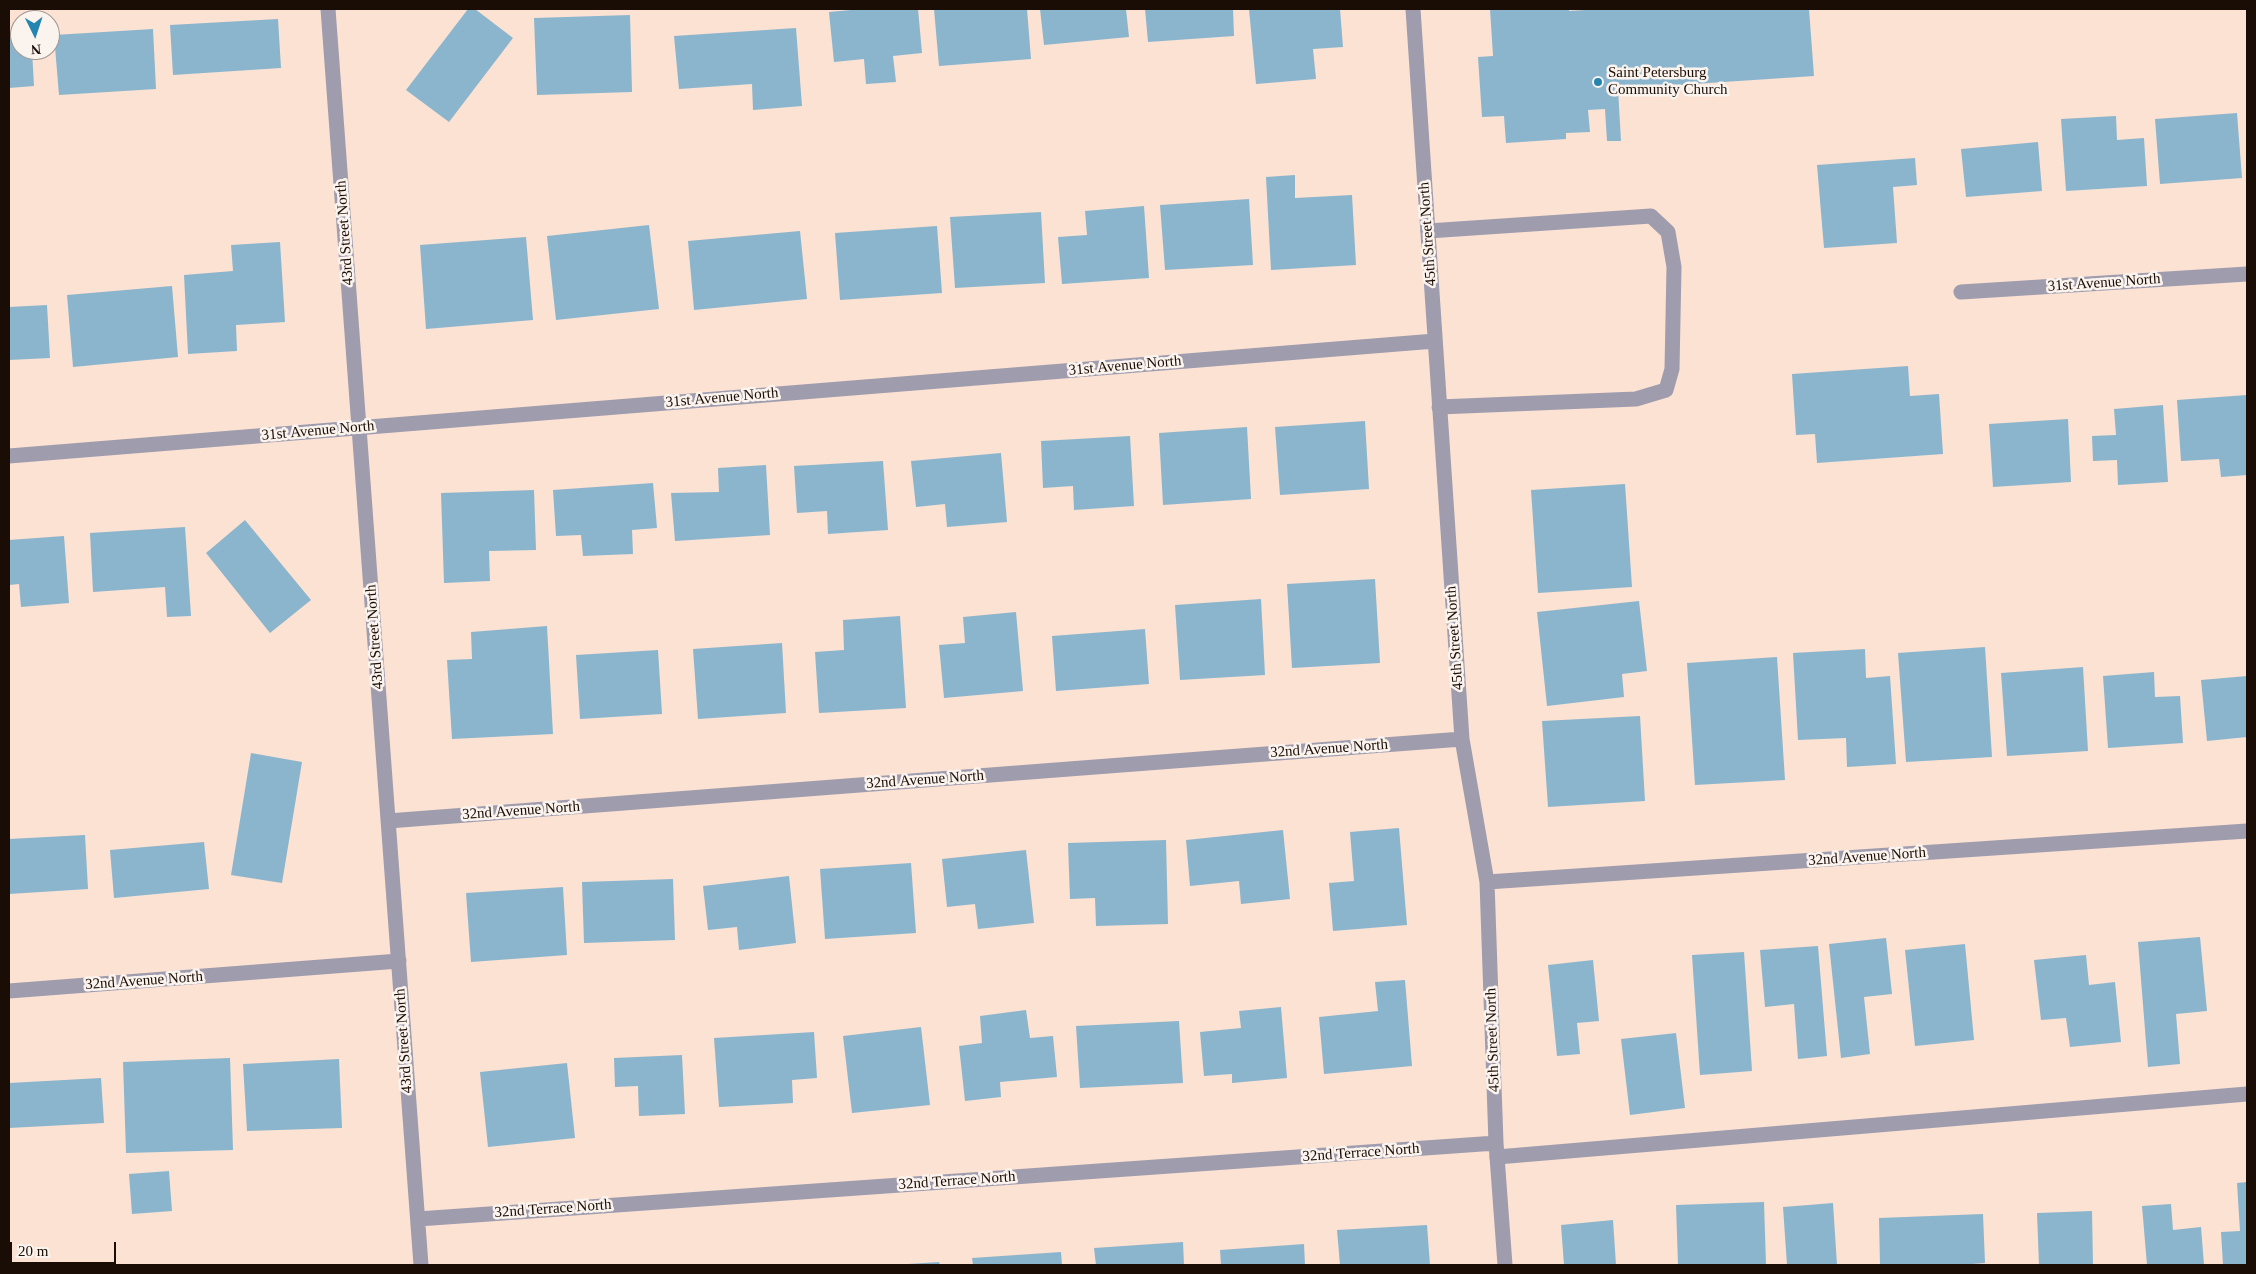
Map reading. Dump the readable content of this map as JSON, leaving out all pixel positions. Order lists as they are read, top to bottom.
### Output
{
  "streets": {
    "street": [
      "43rd Street North",
      "45th Street North",
      "31st Avenue North",
      "32nd Avenue North",
      "32nd Terrace North"
    ]
  },
  "crossings": [
    ["43rd Street North", "31st Avenue North"],
    ["43rd Street North", "32nd Avenue North"],
    ["43rd Street North", "32nd Terrace North"],
    ["45th Street North", "31st Avenue North"],
    ["45th Street North", "32nd Avenue North"],
    ["45th Street North", "32nd Terrace North"]
  ],
  "places": ["Saint Petersburg Community Church"],
  "scale_bar": "20 m",
  "north": "bottom"
}
